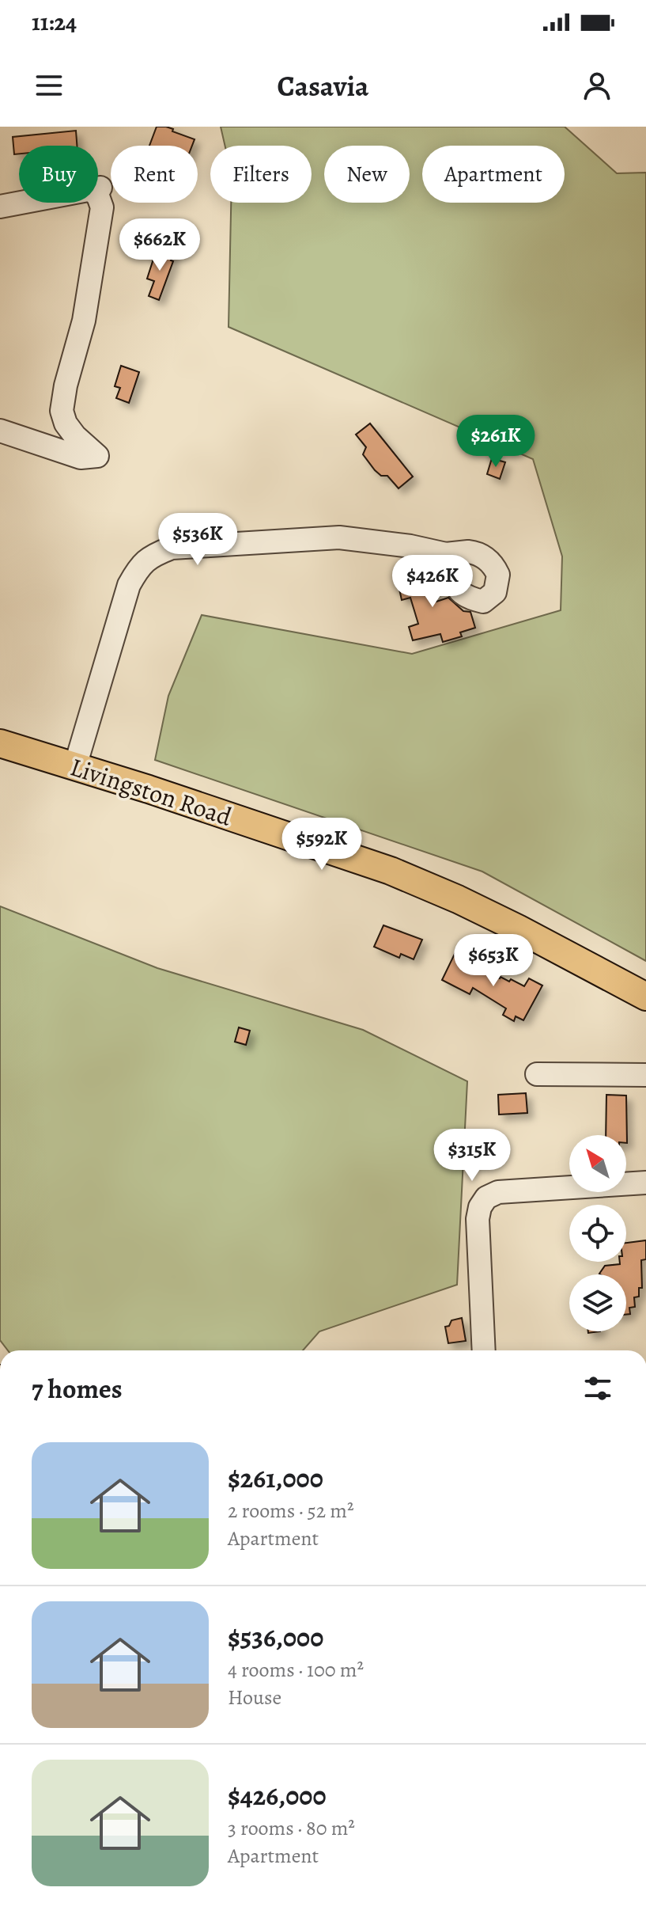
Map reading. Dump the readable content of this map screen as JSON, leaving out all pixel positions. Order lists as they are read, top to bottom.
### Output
{
  "streets": {
    "main road": ["Livingston Road"]
  },
  "north": "top left",
  "page": {
    "status": "11:24",
    "header": "Casavia",
    "chip": [
      "Buy",
      "Rent",
      "Filters",
      "New",
      "Apartment"
    ],
    "price": [
      "$662K",
      "$261K",
      "$536K",
      "$426K",
      "$592K",
      "$653K",
      "$315K"
    ],
    "heading": "7 homes",
    "list": [
      {
        "name": "$261,000",
        "note": "2 rooms · 52 m² · Apartment"
      },
      {
        "name": "$536,000",
        "note": "4 rooms · 100 m² · House"
      },
      {
        "name": "$426,000",
        "note": "3 rooms · 80 m² · Apartment"
      }
    ]
  }
}
